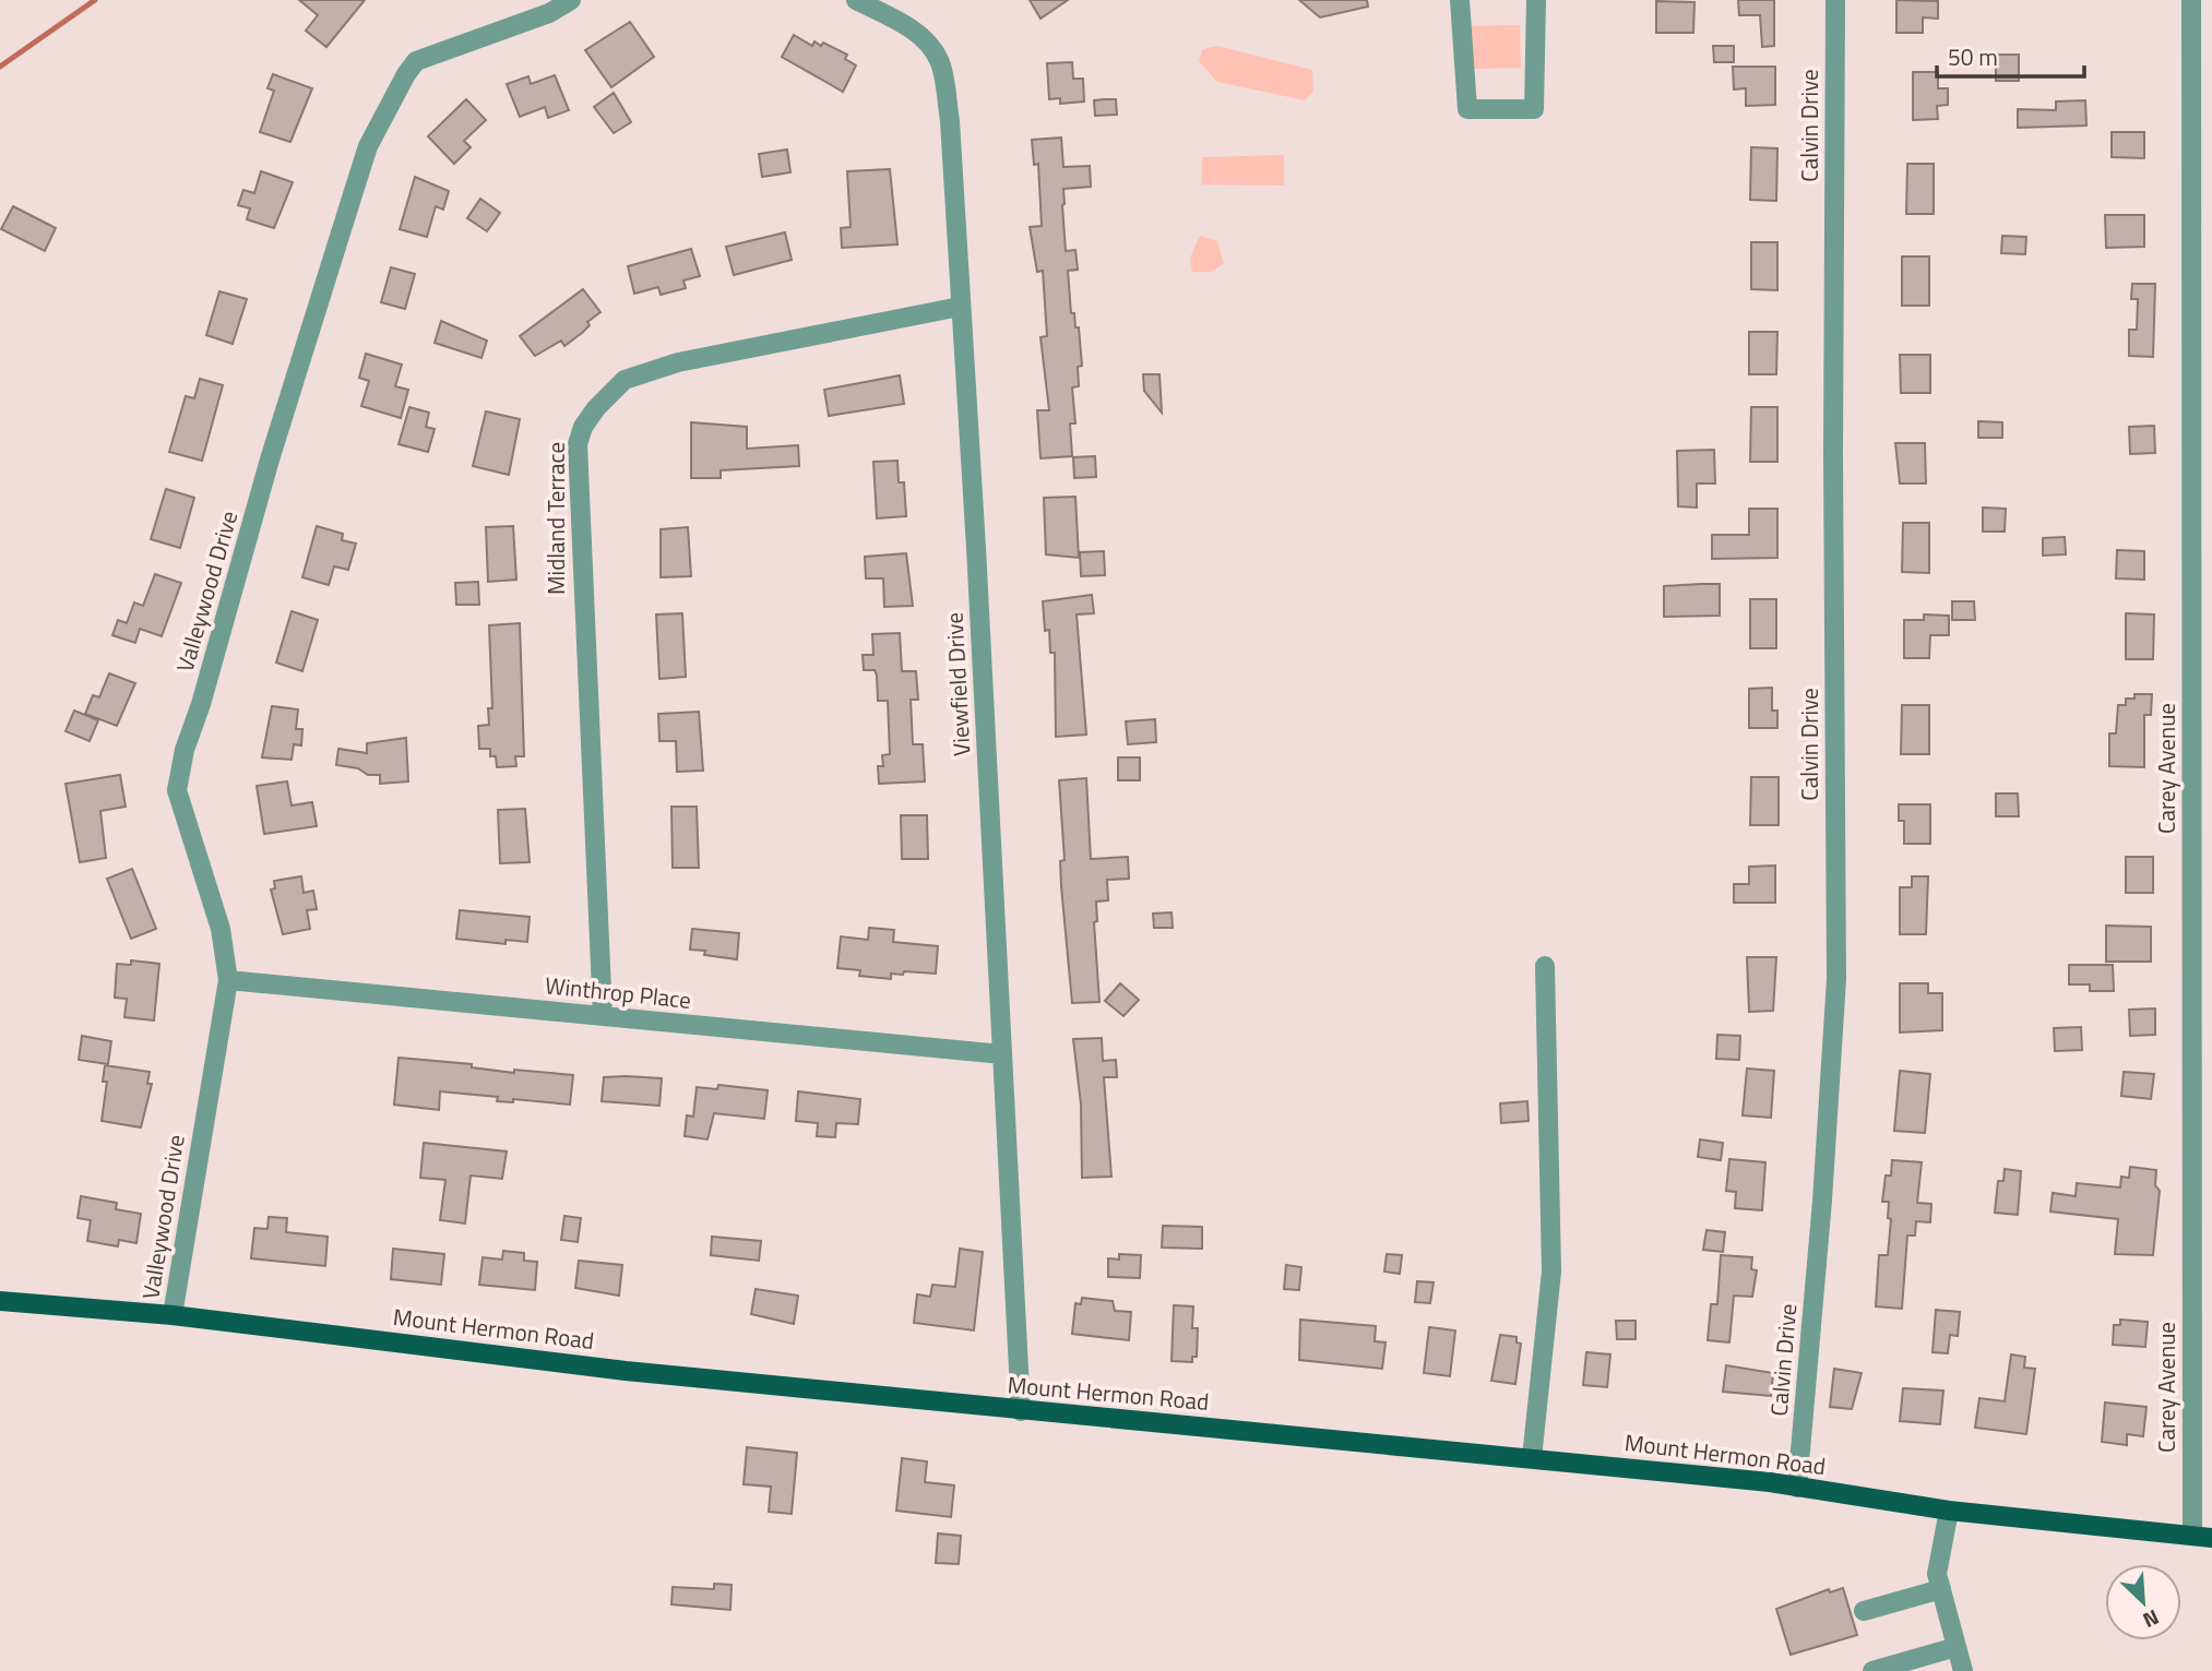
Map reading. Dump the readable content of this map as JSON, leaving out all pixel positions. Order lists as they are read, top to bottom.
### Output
{
  "streets": {
    "main road": ["Mount Hermon Road"],
    "street": [
      "Calvin Drive",
      "Midland Terrace",
      "Valleywood Drive",
      "Viewfield Drive",
      "Carey Avenue",
      "Winthrop Place"
    ]
  },
  "crossings": [
    ["Calvin Drive", "Mount Hermon Road"],
    ["Midland Terrace", "Viewfield Drive"],
    ["Midland Terrace", "Winthrop Place"],
    ["Valleywood Drive", "Winthrop Place"],
    ["Valleywood Drive", "Mount Hermon Road"],
    ["Viewfield Drive", "Winthrop Place"],
    ["Viewfield Drive", "Mount Hermon Road"],
    ["Carey Avenue", "Mount Hermon Road"]
  ],
  "scale_bar": "50 m",
  "north": "bottom right"
}
